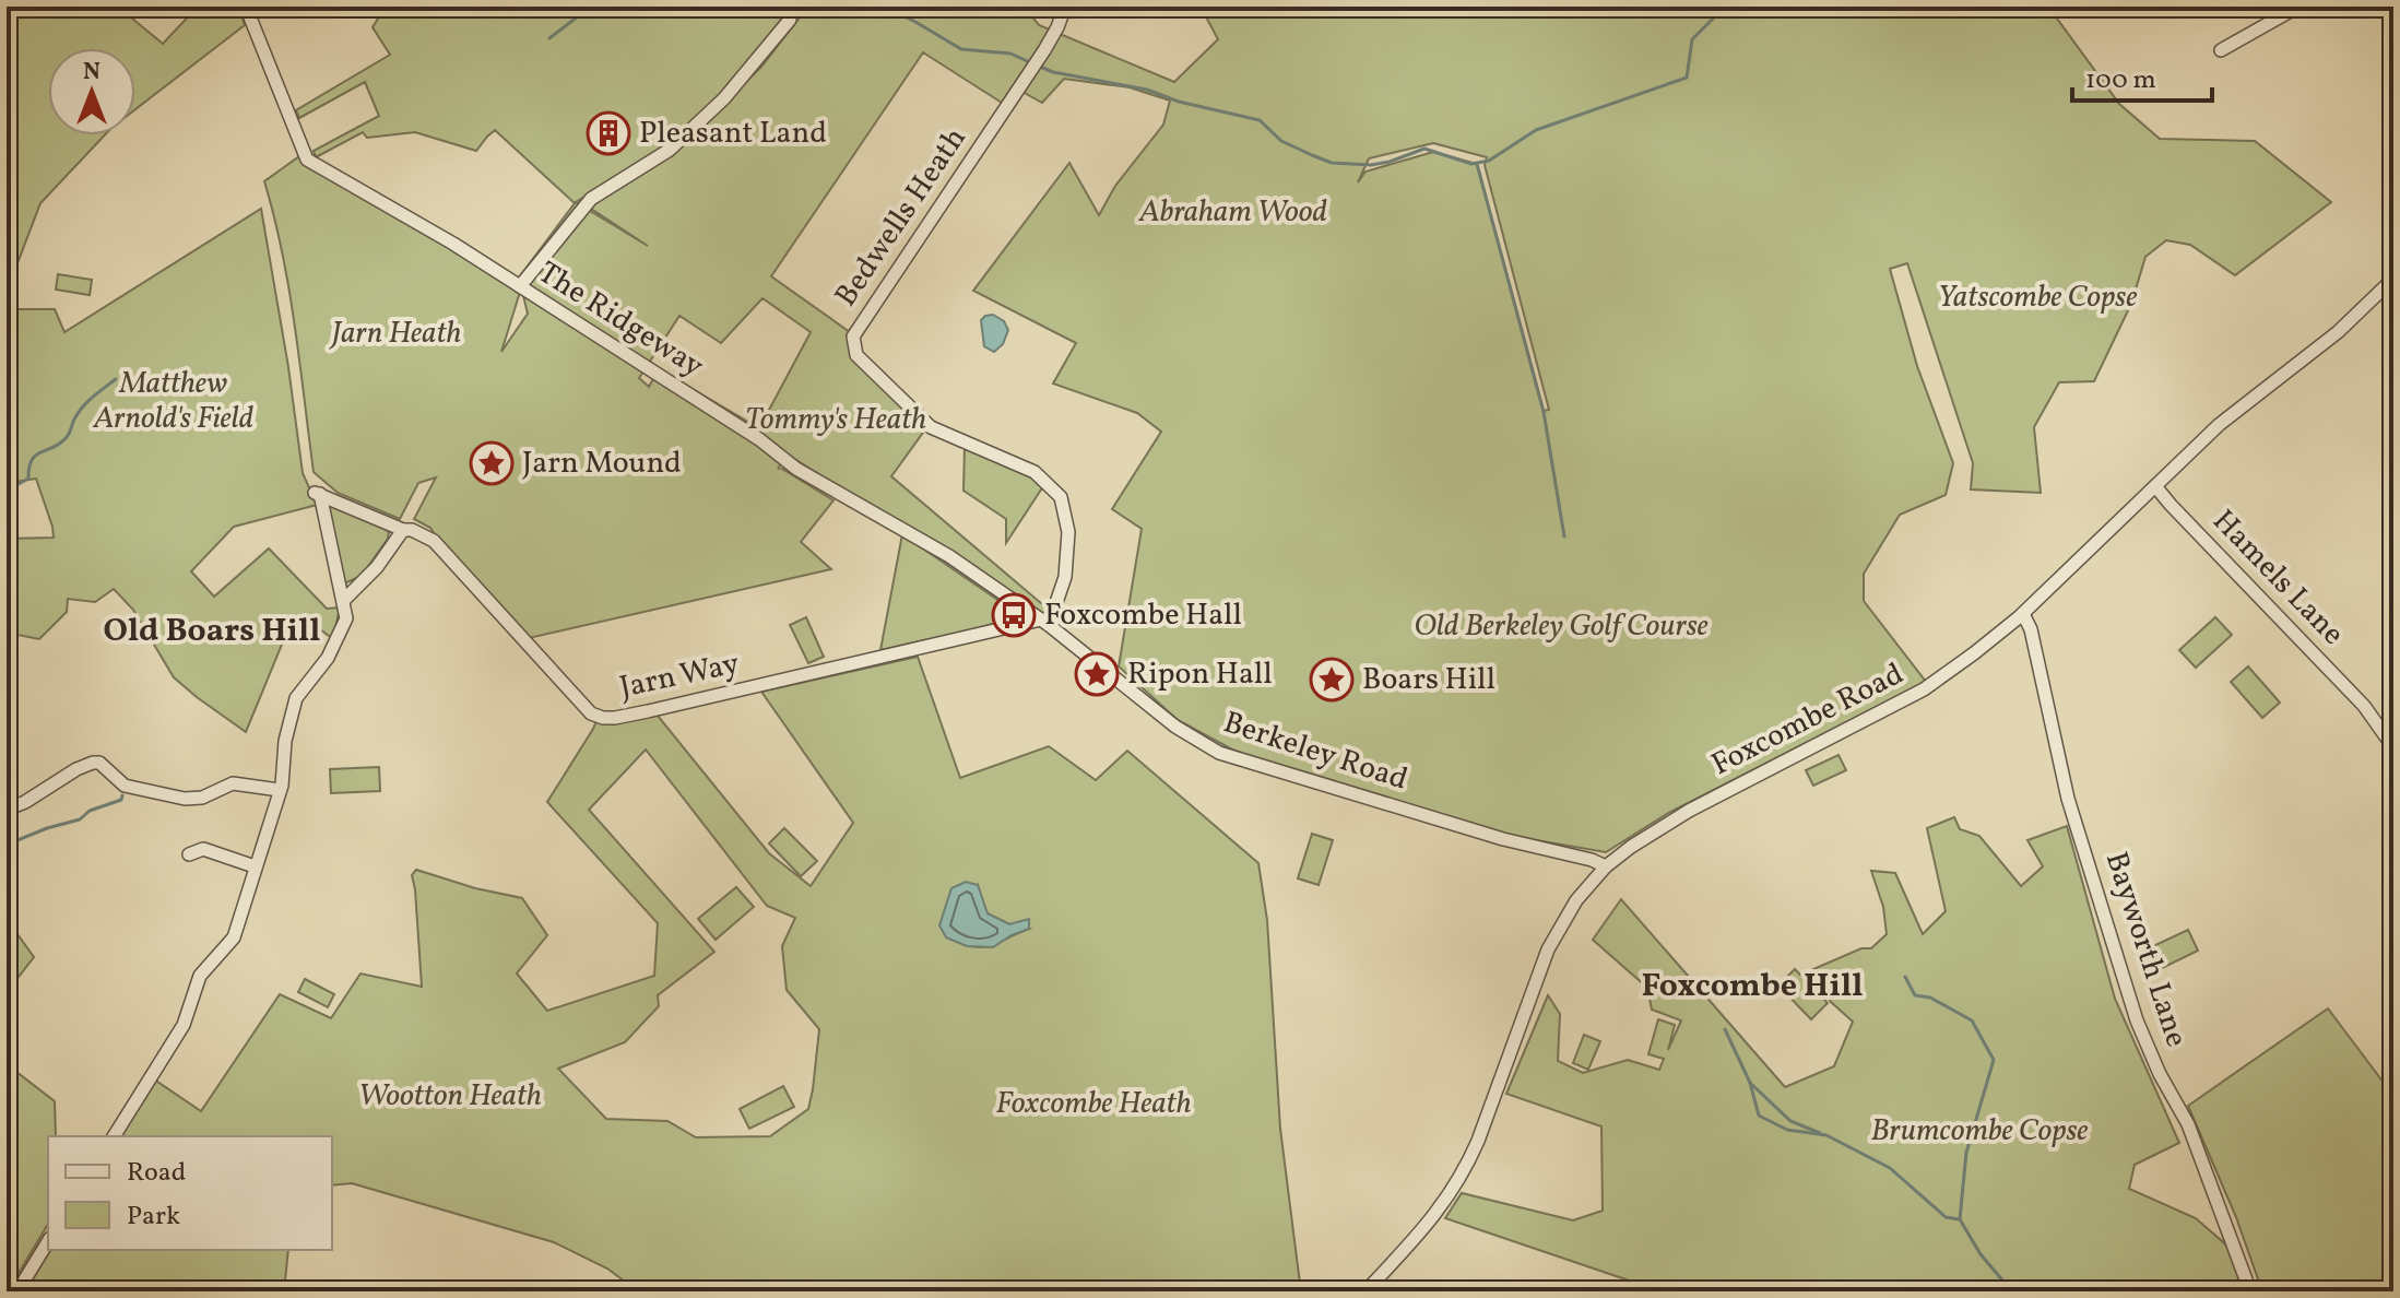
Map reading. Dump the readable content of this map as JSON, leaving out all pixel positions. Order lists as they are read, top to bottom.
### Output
{
  "streets": {
    "street": [
      "Bedwells Heath",
      "The Ridgeway",
      "Hamels Lane",
      "Jarn Way",
      "Foxcombe Road",
      "Berkeley Road",
      "Bayworth Lane"
    ]
  },
  "crossings": [
    ["Bedwells Heath", "The Ridgeway"],
    ["Bedwells Heath", "Jarn Way"],
    ["Bedwells Heath", "Berkeley Road"],
    ["The Ridgeway", "Jarn Way"],
    ["The Ridgeway", "Berkeley Road"],
    ["Hamels Lane", "Foxcombe Road"],
    ["Jarn Way", "Berkeley Road"],
    ["Foxcombe Road", "Berkeley Road"],
    ["Foxcombe Road", "Bayworth Lane"]
  ],
  "districts": ["Old Boars Hill", "Foxcombe Hill"],
  "parks": [
    "Abraham Wood",
    "Yatscombe Copse",
    "Jarn Heath",
    "Matthew Arnold's Field",
    "Tommy's Heath",
    "Old Berkeley Golf Course",
    "Wootton Heath",
    "Foxcombe Heath",
    "Brumcombe Copse"
  ],
  "places": {
    "building": ["Pleasant Land"],
    "place": ["Jarn Mound", "Ripon Hall", "Boars Hill"],
    "bus stop": ["Foxcombe Hall"]
  },
  "legend": ["Road", "Park"],
  "scale_bar": "100 m",
  "north": "top"
}
